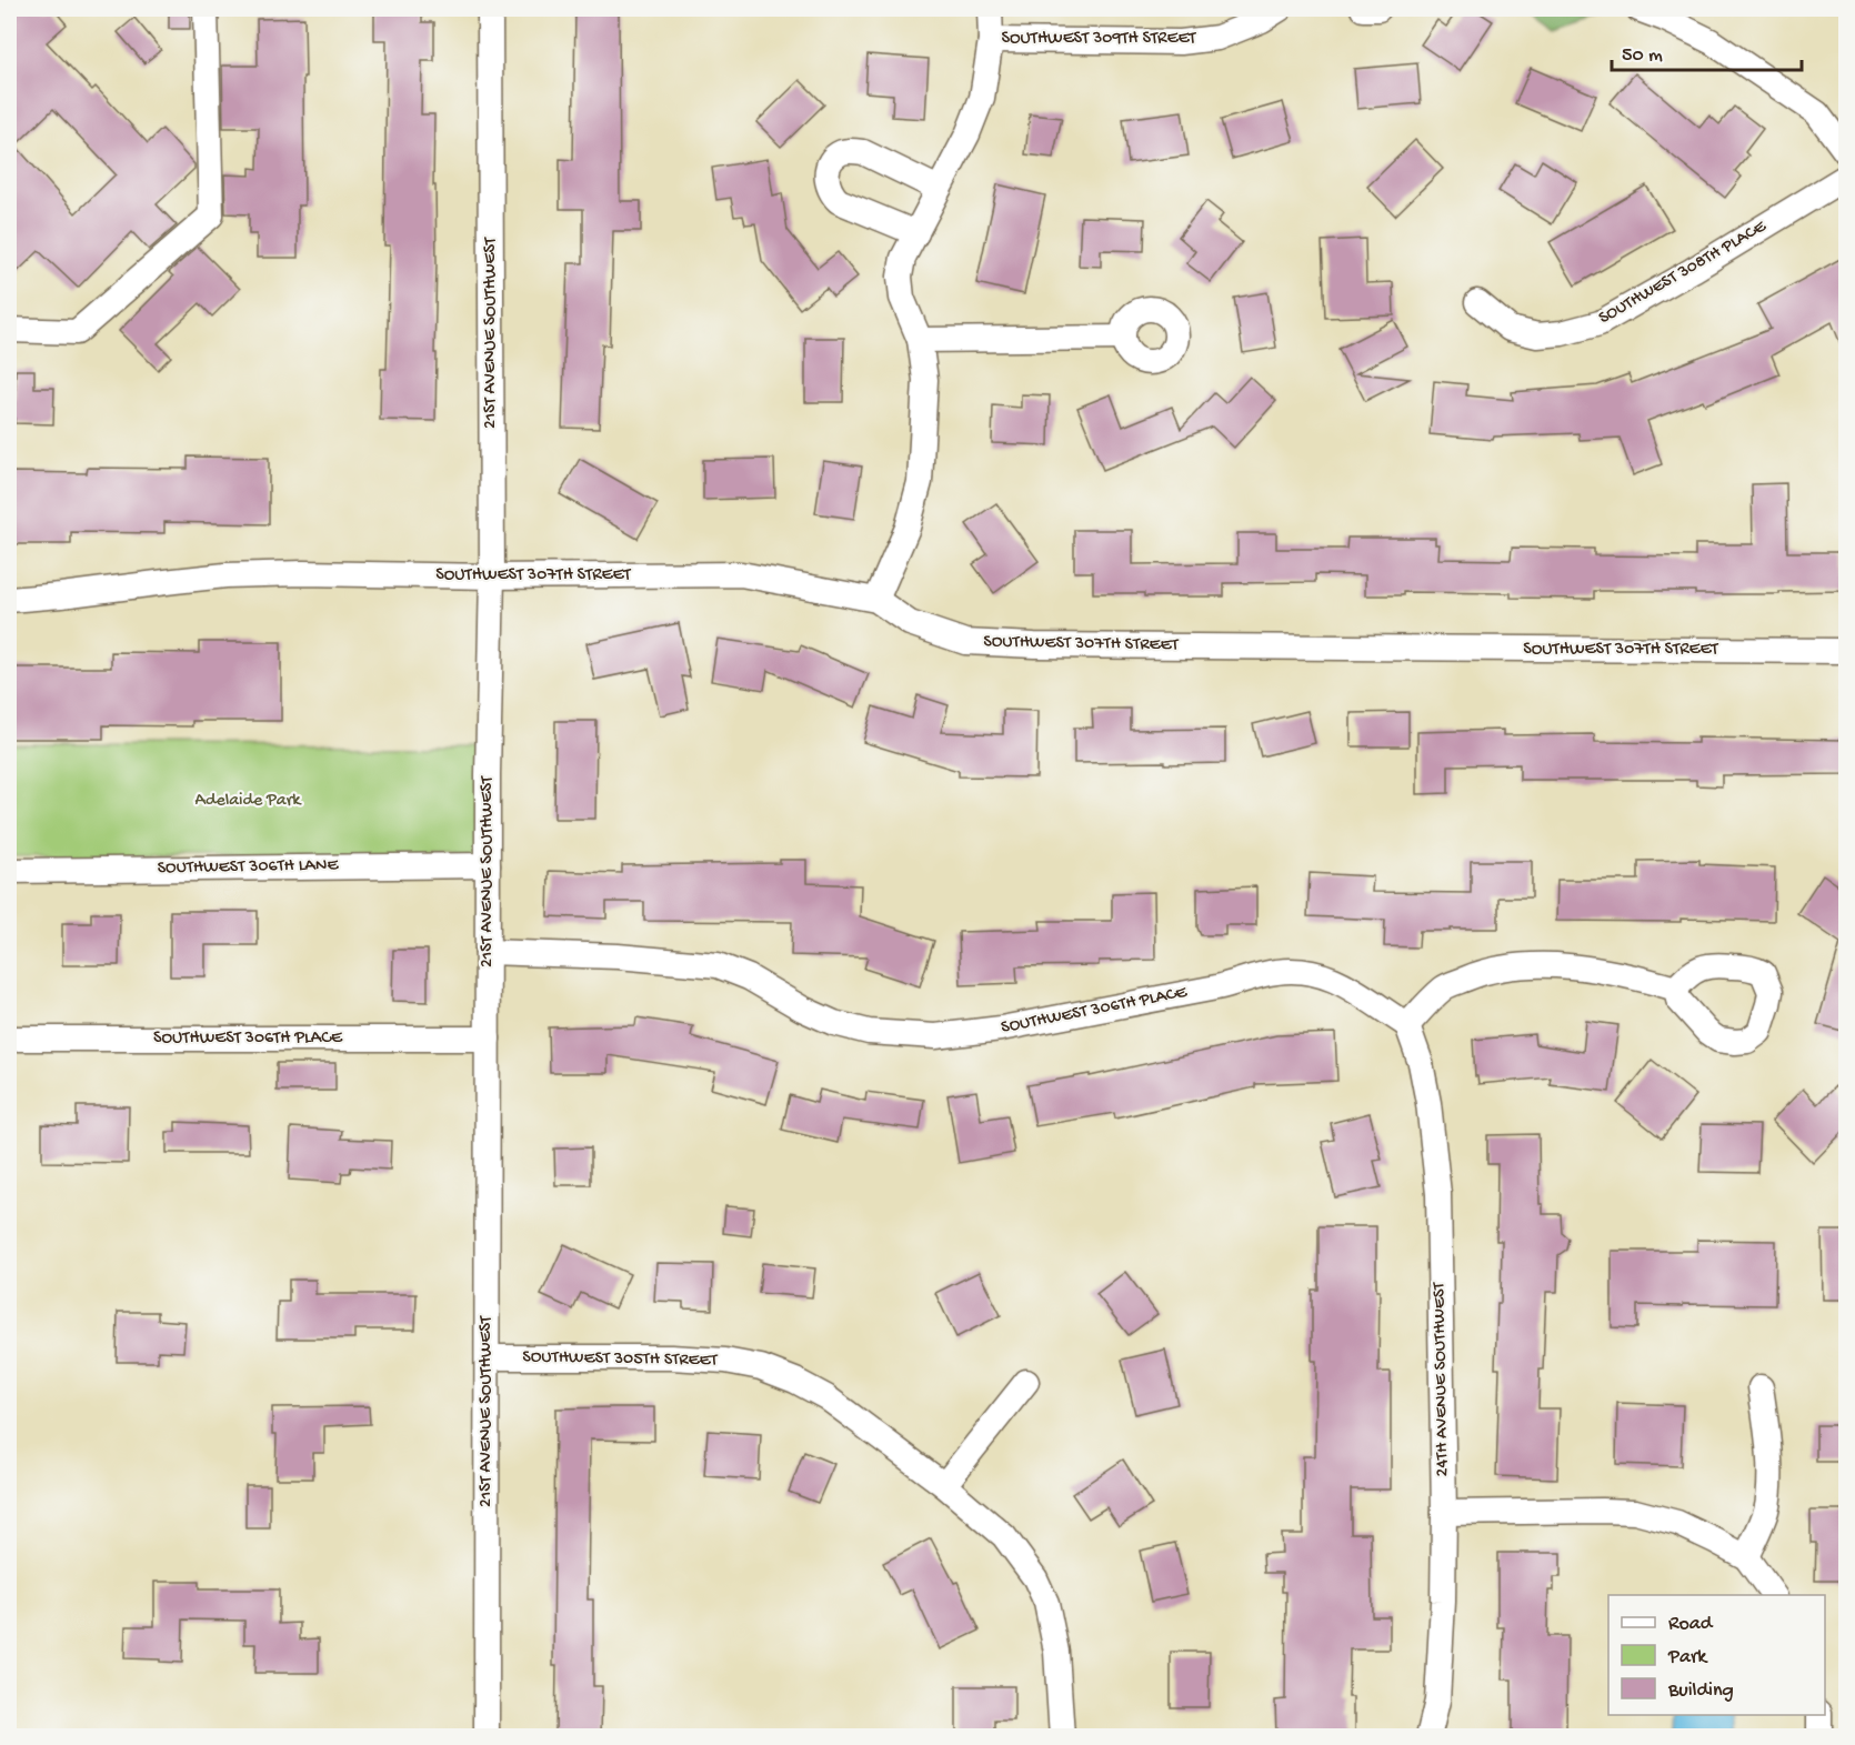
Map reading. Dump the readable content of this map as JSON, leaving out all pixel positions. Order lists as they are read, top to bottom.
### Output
{
  "streets": {
    "street": [
      "SOUTHWEST 309TH STREET",
      "SOUTHWEST 308TH PLACE",
      "21ST AVENUE SOUTHWEST",
      "SOUTHWEST 307TH STREET",
      "SOUTHWEST 306TH LANE",
      "SOUTHWEST 306TH PLACE",
      "SOUTHWEST 305TH STREET",
      "24TH AVENUE SOUTHWEST"
    ]
  },
  "crossings": [
    ["21ST AVENUE SOUTHWEST", "SOUTHWEST 307TH STREET"],
    ["21ST AVENUE SOUTHWEST", "SOUTHWEST 306TH LANE"],
    ["21ST AVENUE SOUTHWEST", "SOUTHWEST 306TH PLACE"],
    ["21ST AVENUE SOUTHWEST", "SOUTHWEST 305TH STREET"],
    ["SOUTHWEST 306TH PLACE", "24TH AVENUE SOUTHWEST"]
  ],
  "parks": ["Adelaide Park"],
  "legend": ["Road", "Park", "Building"],
  "scale_bar": "50 m"
}
